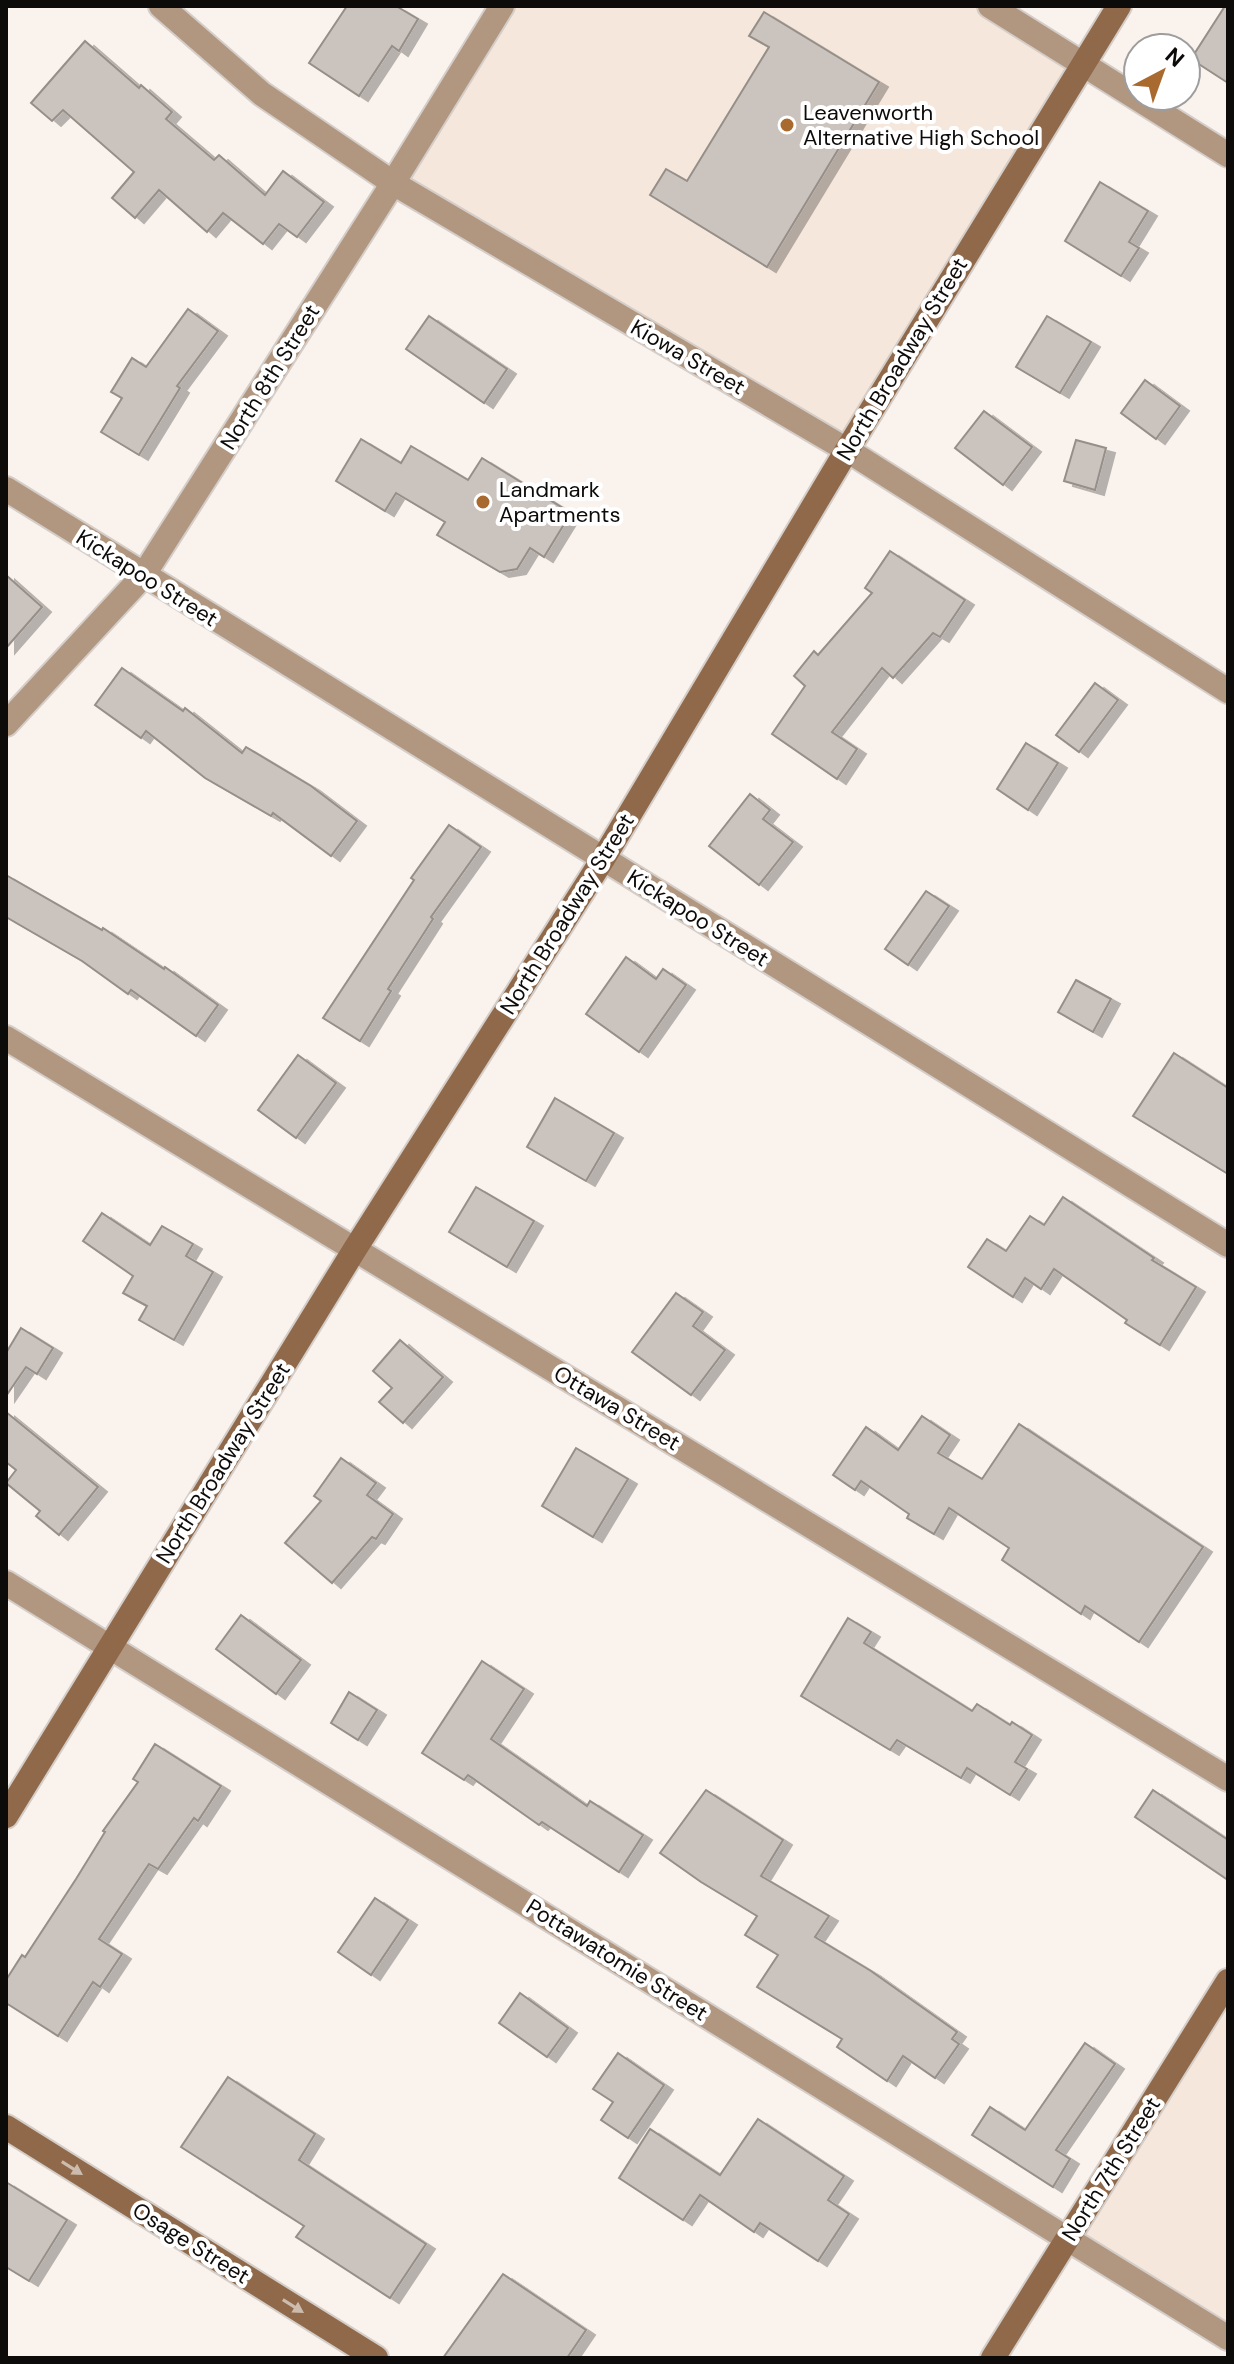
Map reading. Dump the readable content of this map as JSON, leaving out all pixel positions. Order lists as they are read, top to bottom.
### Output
{
  "streets": {
    "street": [
      "Kiowa Street",
      "North Broadway Street",
      "North 8th Street",
      "Kickapoo Street",
      "Ottawa Street",
      "Pottawatomie Street",
      "North 7th Street",
      "Osage Street"
    ]
  },
  "crossings": [
    ["Kiowa Street", "North Broadway Street"],
    ["Kiowa Street", "North 8th Street"],
    ["North Broadway Street", "Kickapoo Street"],
    ["North Broadway Street", "Ottawa Street"],
    ["North Broadway Street", "Pottawatomie Street"],
    ["North 8th Street", "Kickapoo Street"],
    ["Pottawatomie Street", "North 7th Street"]
  ],
  "one_way": ["Osage Street"],
  "places": ["Leavenworth Alternative High School", "Landmark Apartments"],
  "north": "top right"
}
